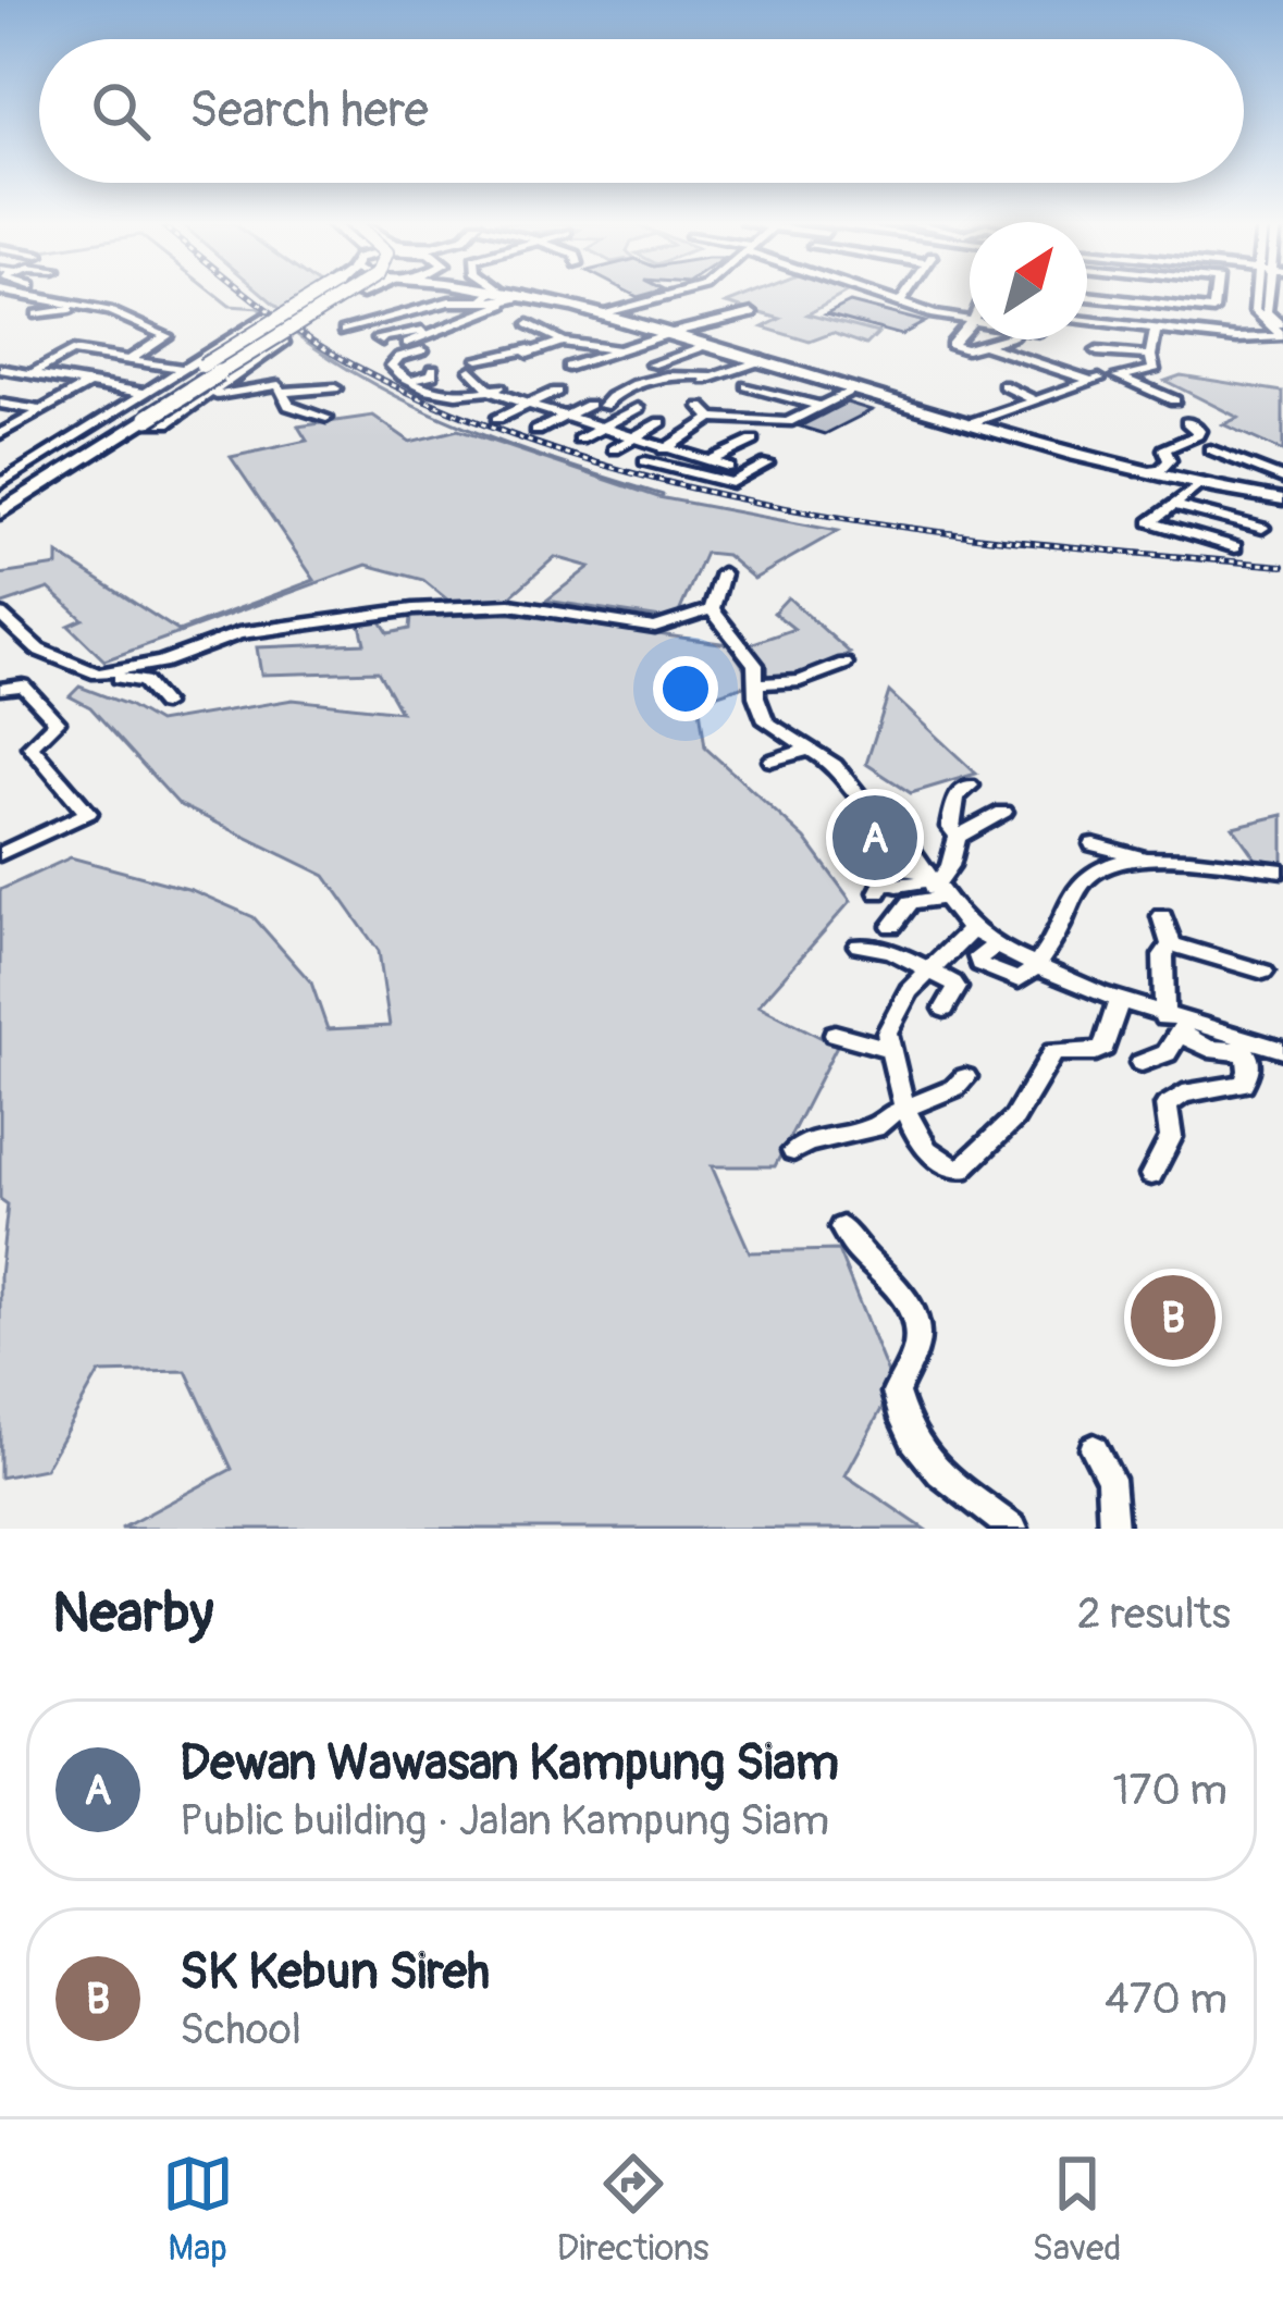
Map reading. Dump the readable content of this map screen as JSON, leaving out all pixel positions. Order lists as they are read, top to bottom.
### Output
{
  "north": "top right",
  "page": {
    "search": "Search here",
    "pins": ["A", "B"],
    "heading": ["Nearby", "2 results"],
    "list": [
      {
        "mark": "A",
        "name": "Dewan Wawasan Kampung Siam",
        "note": "Public building · Jalan Kampung Siam",
        "value": "170 m"
      },
      {
        "mark": "B",
        "name": "SK Kebun Sireh",
        "note": "School",
        "value": "470 m"
      }
    ],
    "nav": ["Map", "Directions", "Saved"]
  }
}
